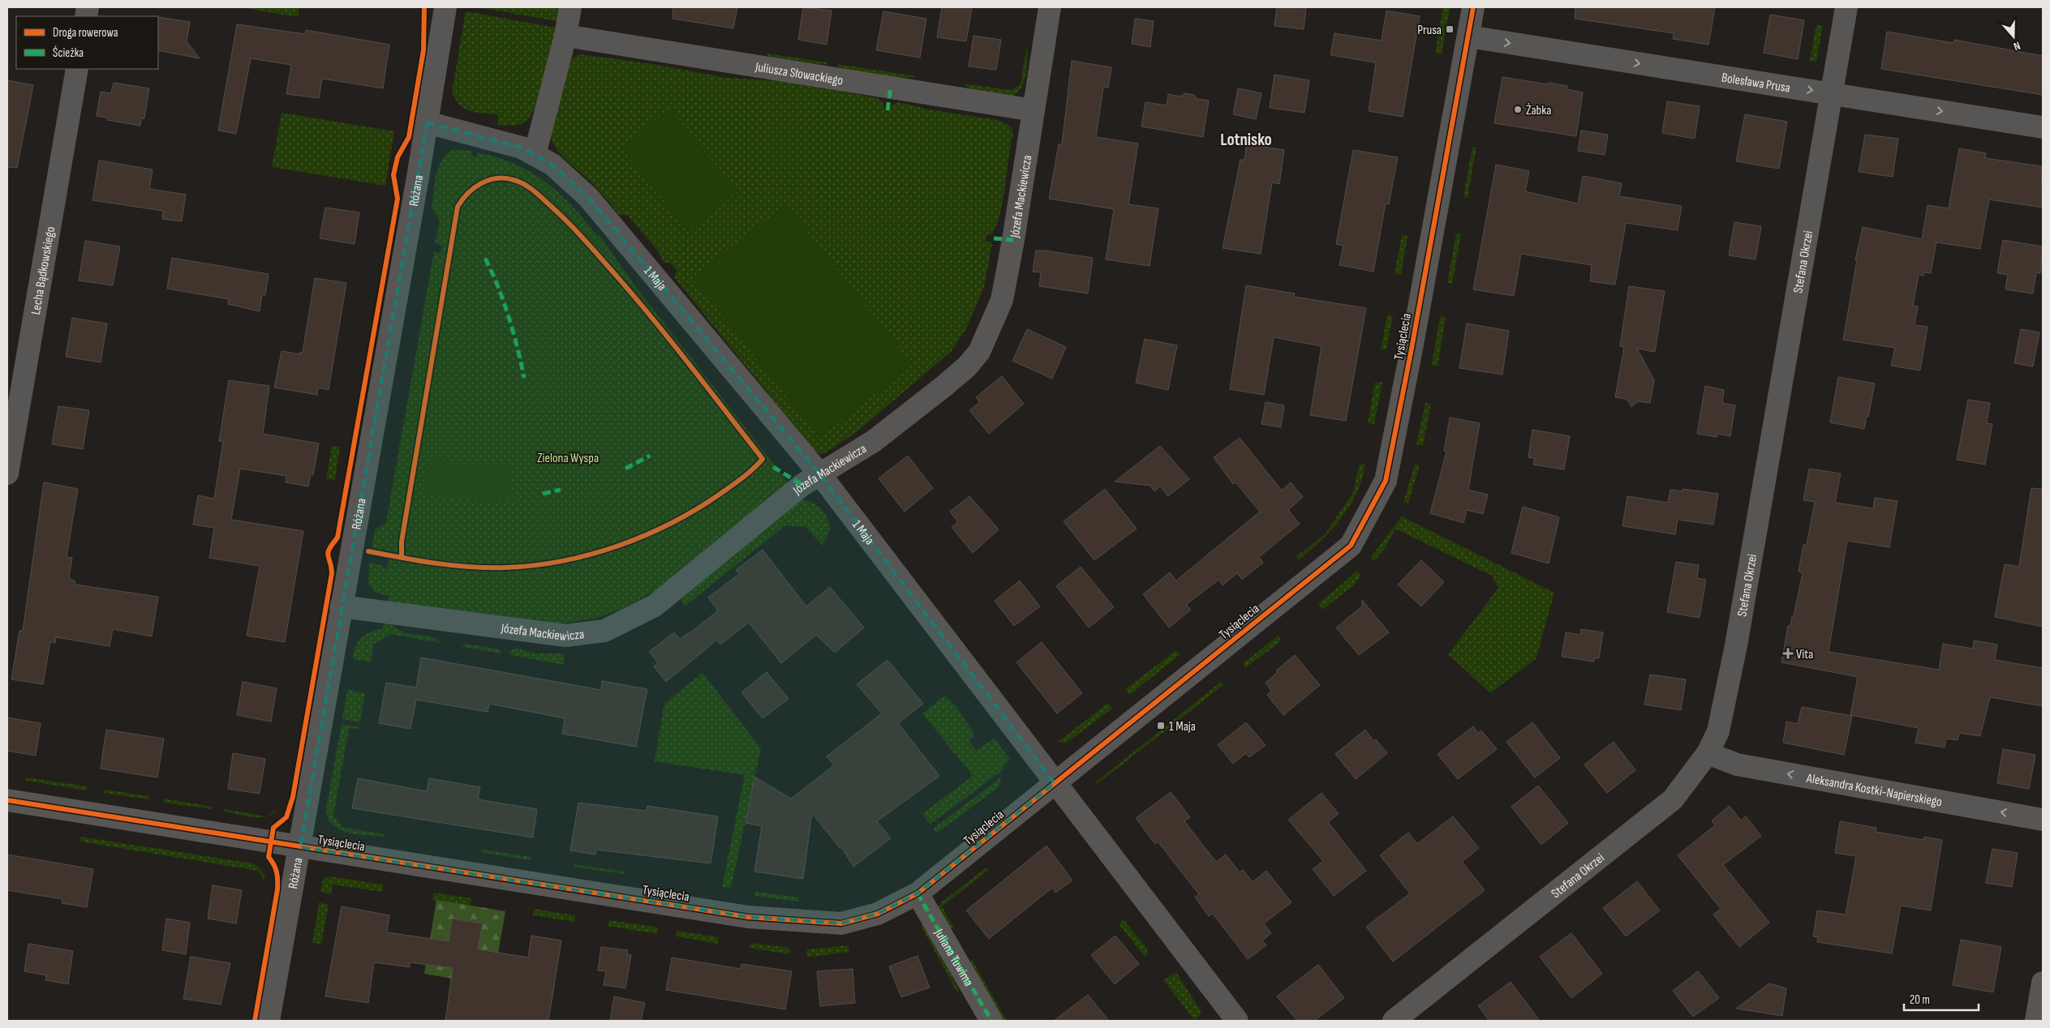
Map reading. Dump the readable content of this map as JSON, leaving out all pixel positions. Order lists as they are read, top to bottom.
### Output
{
  "streets": {
    "street": [
      "Juliusza Słowackiego",
      "Bolesława Prusa",
      "Różana",
      "Józefa Mackiewicza",
      "Stefana Okrzei",
      "Lecha Bądkowskiego",
      "1 Maja",
      "Tysiąclecia",
      "Aleksandra Kostki-Napierskiego",
      "Juliana Tuwima"
    ]
  },
  "crossings": [
    ["Juliusza Słowackiego", "Józefa Mackiewicza"],
    ["Bolesława Prusa", "Stefana Okrzei"],
    ["Bolesława Prusa", "Tysiąclecia"],
    ["Różana", "Józefa Mackiewicza"],
    ["Różana", "1 Maja"],
    ["Różana", "Tysiąclecia"],
    ["Józefa Mackiewicza", "1 Maja"],
    ["Stefana Okrzei", "Aleksandra Kostki-Napierskiego"],
    ["1 Maja", "Tysiąclecia"],
    ["Tysiąclecia", "Juliana Tuwima"]
  ],
  "one_way": ["Bolesława Prusa", "Aleksandra Kostki-Napierskiego"],
  "districts": ["Lotnisko"],
  "parks": ["Zielona Wyspa"],
  "places": {
    "transit": ["Prusa", "1 Maja"],
    "other": ["Żabka"],
    "health": ["Vita"]
  },
  "legend": ["Droga rowerowa", "Ścieżka"],
  "scale_bar": "20 m",
  "north": "bottom"
}
